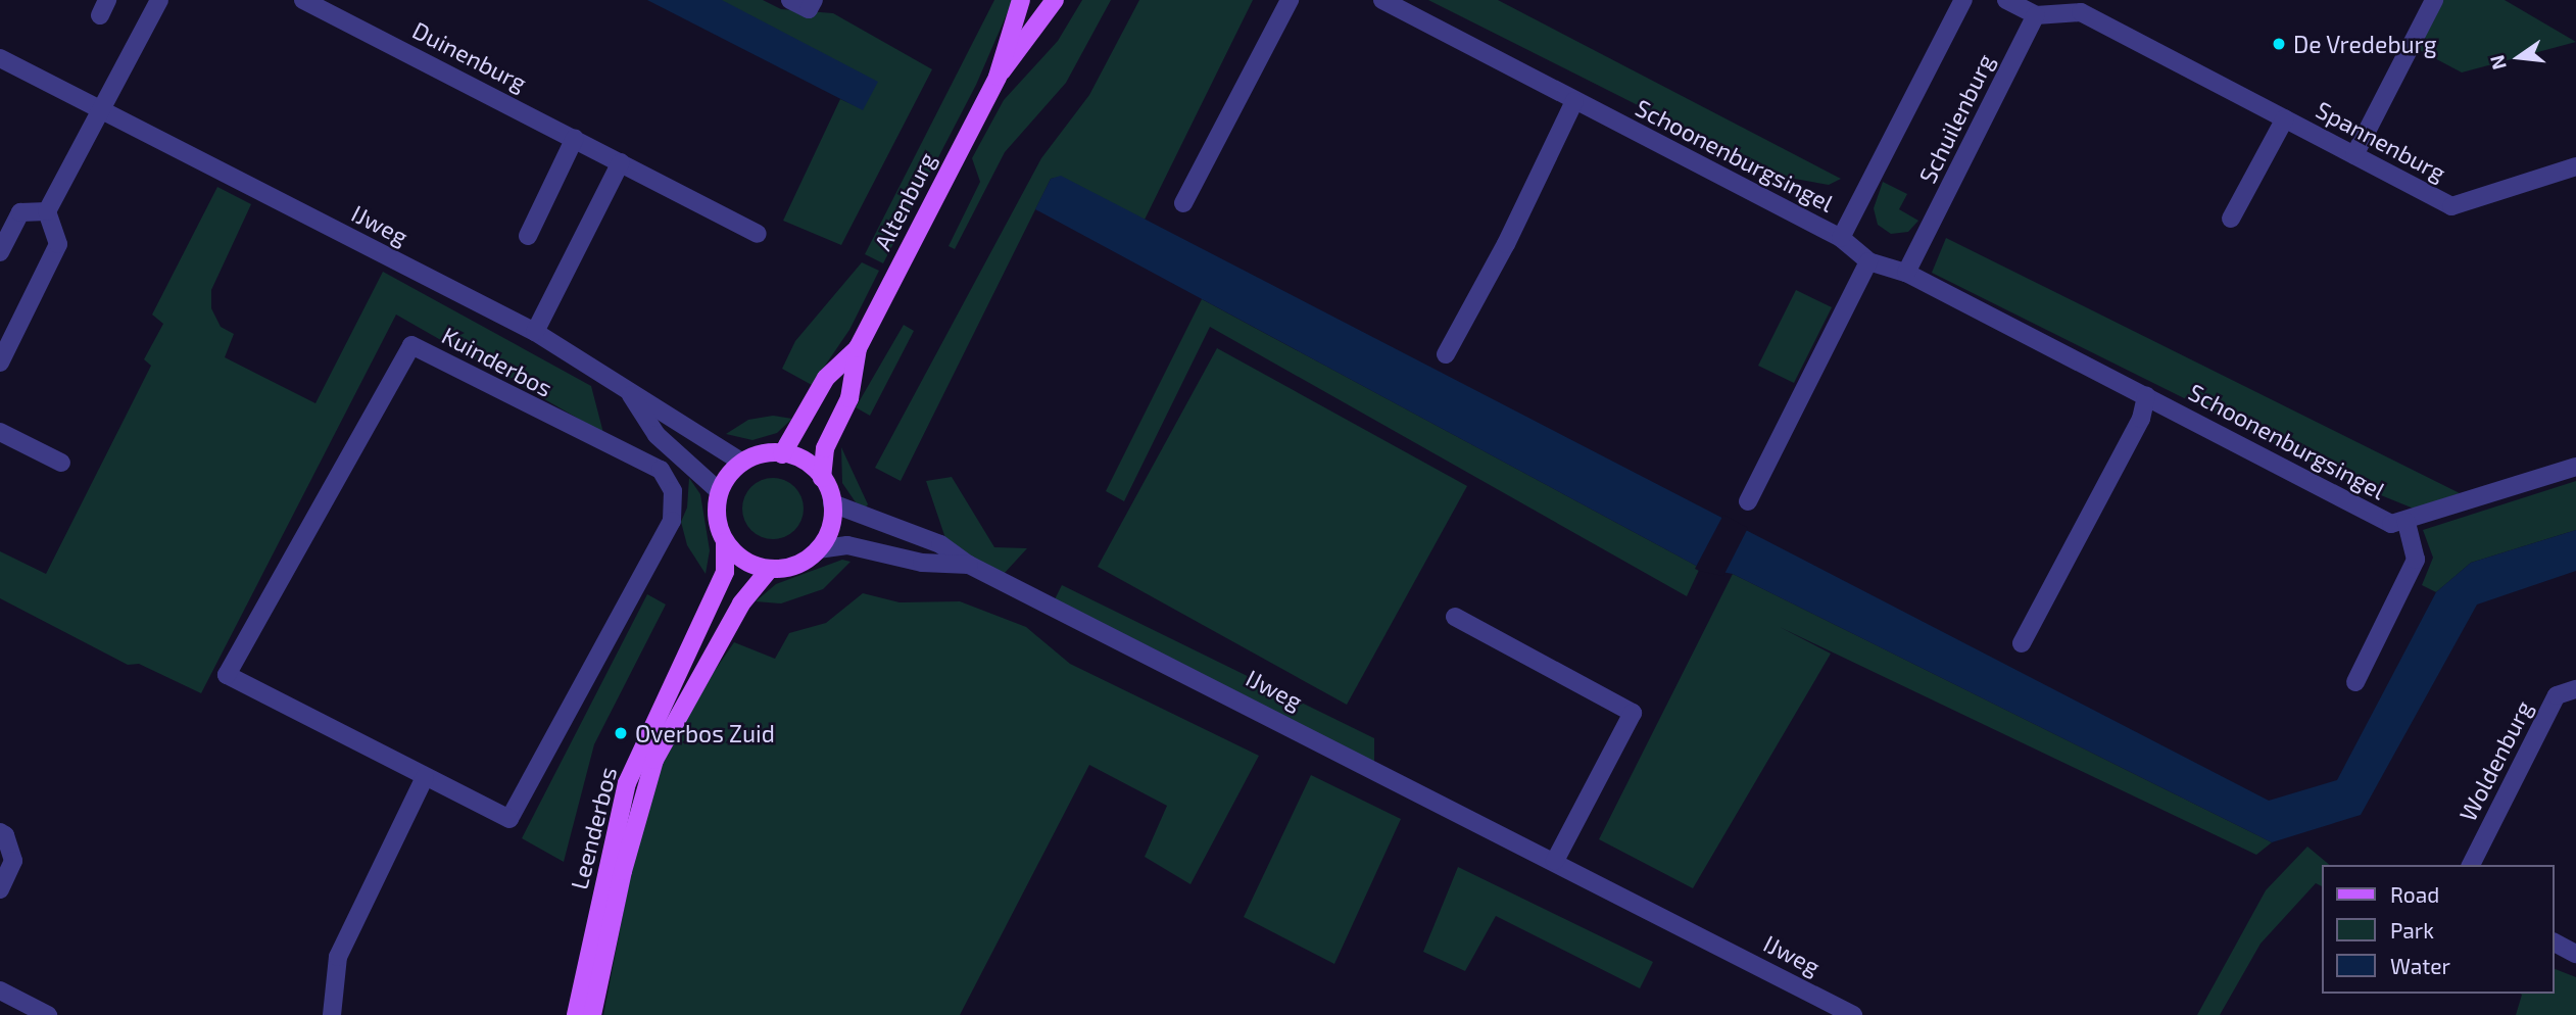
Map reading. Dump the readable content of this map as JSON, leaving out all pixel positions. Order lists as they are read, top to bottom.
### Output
{
  "streets": {
    "main road": ["Altenburg", "Leenderbos"],
    "street": [
      "Duinenburg",
      "Schuilenburg",
      "Spannenburg",
      "Schoonenburgsingel",
      "IJweg",
      "Kuinderbos",
      "Woldenburg"
    ]
  },
  "crossings": [
    ["Schuilenburg", "Spannenburg"],
    ["Schuilenburg", "Schoonenburgsingel"],
    ["Altenburg", "IJweg"],
    ["Altenburg", "Leenderbos"],
    ["IJweg", "Leenderbos"]
  ],
  "places": ["De Vredeburg", "Overbos Zuid"],
  "legend": ["Road", "Park", "Water"],
  "north": "left"
}
